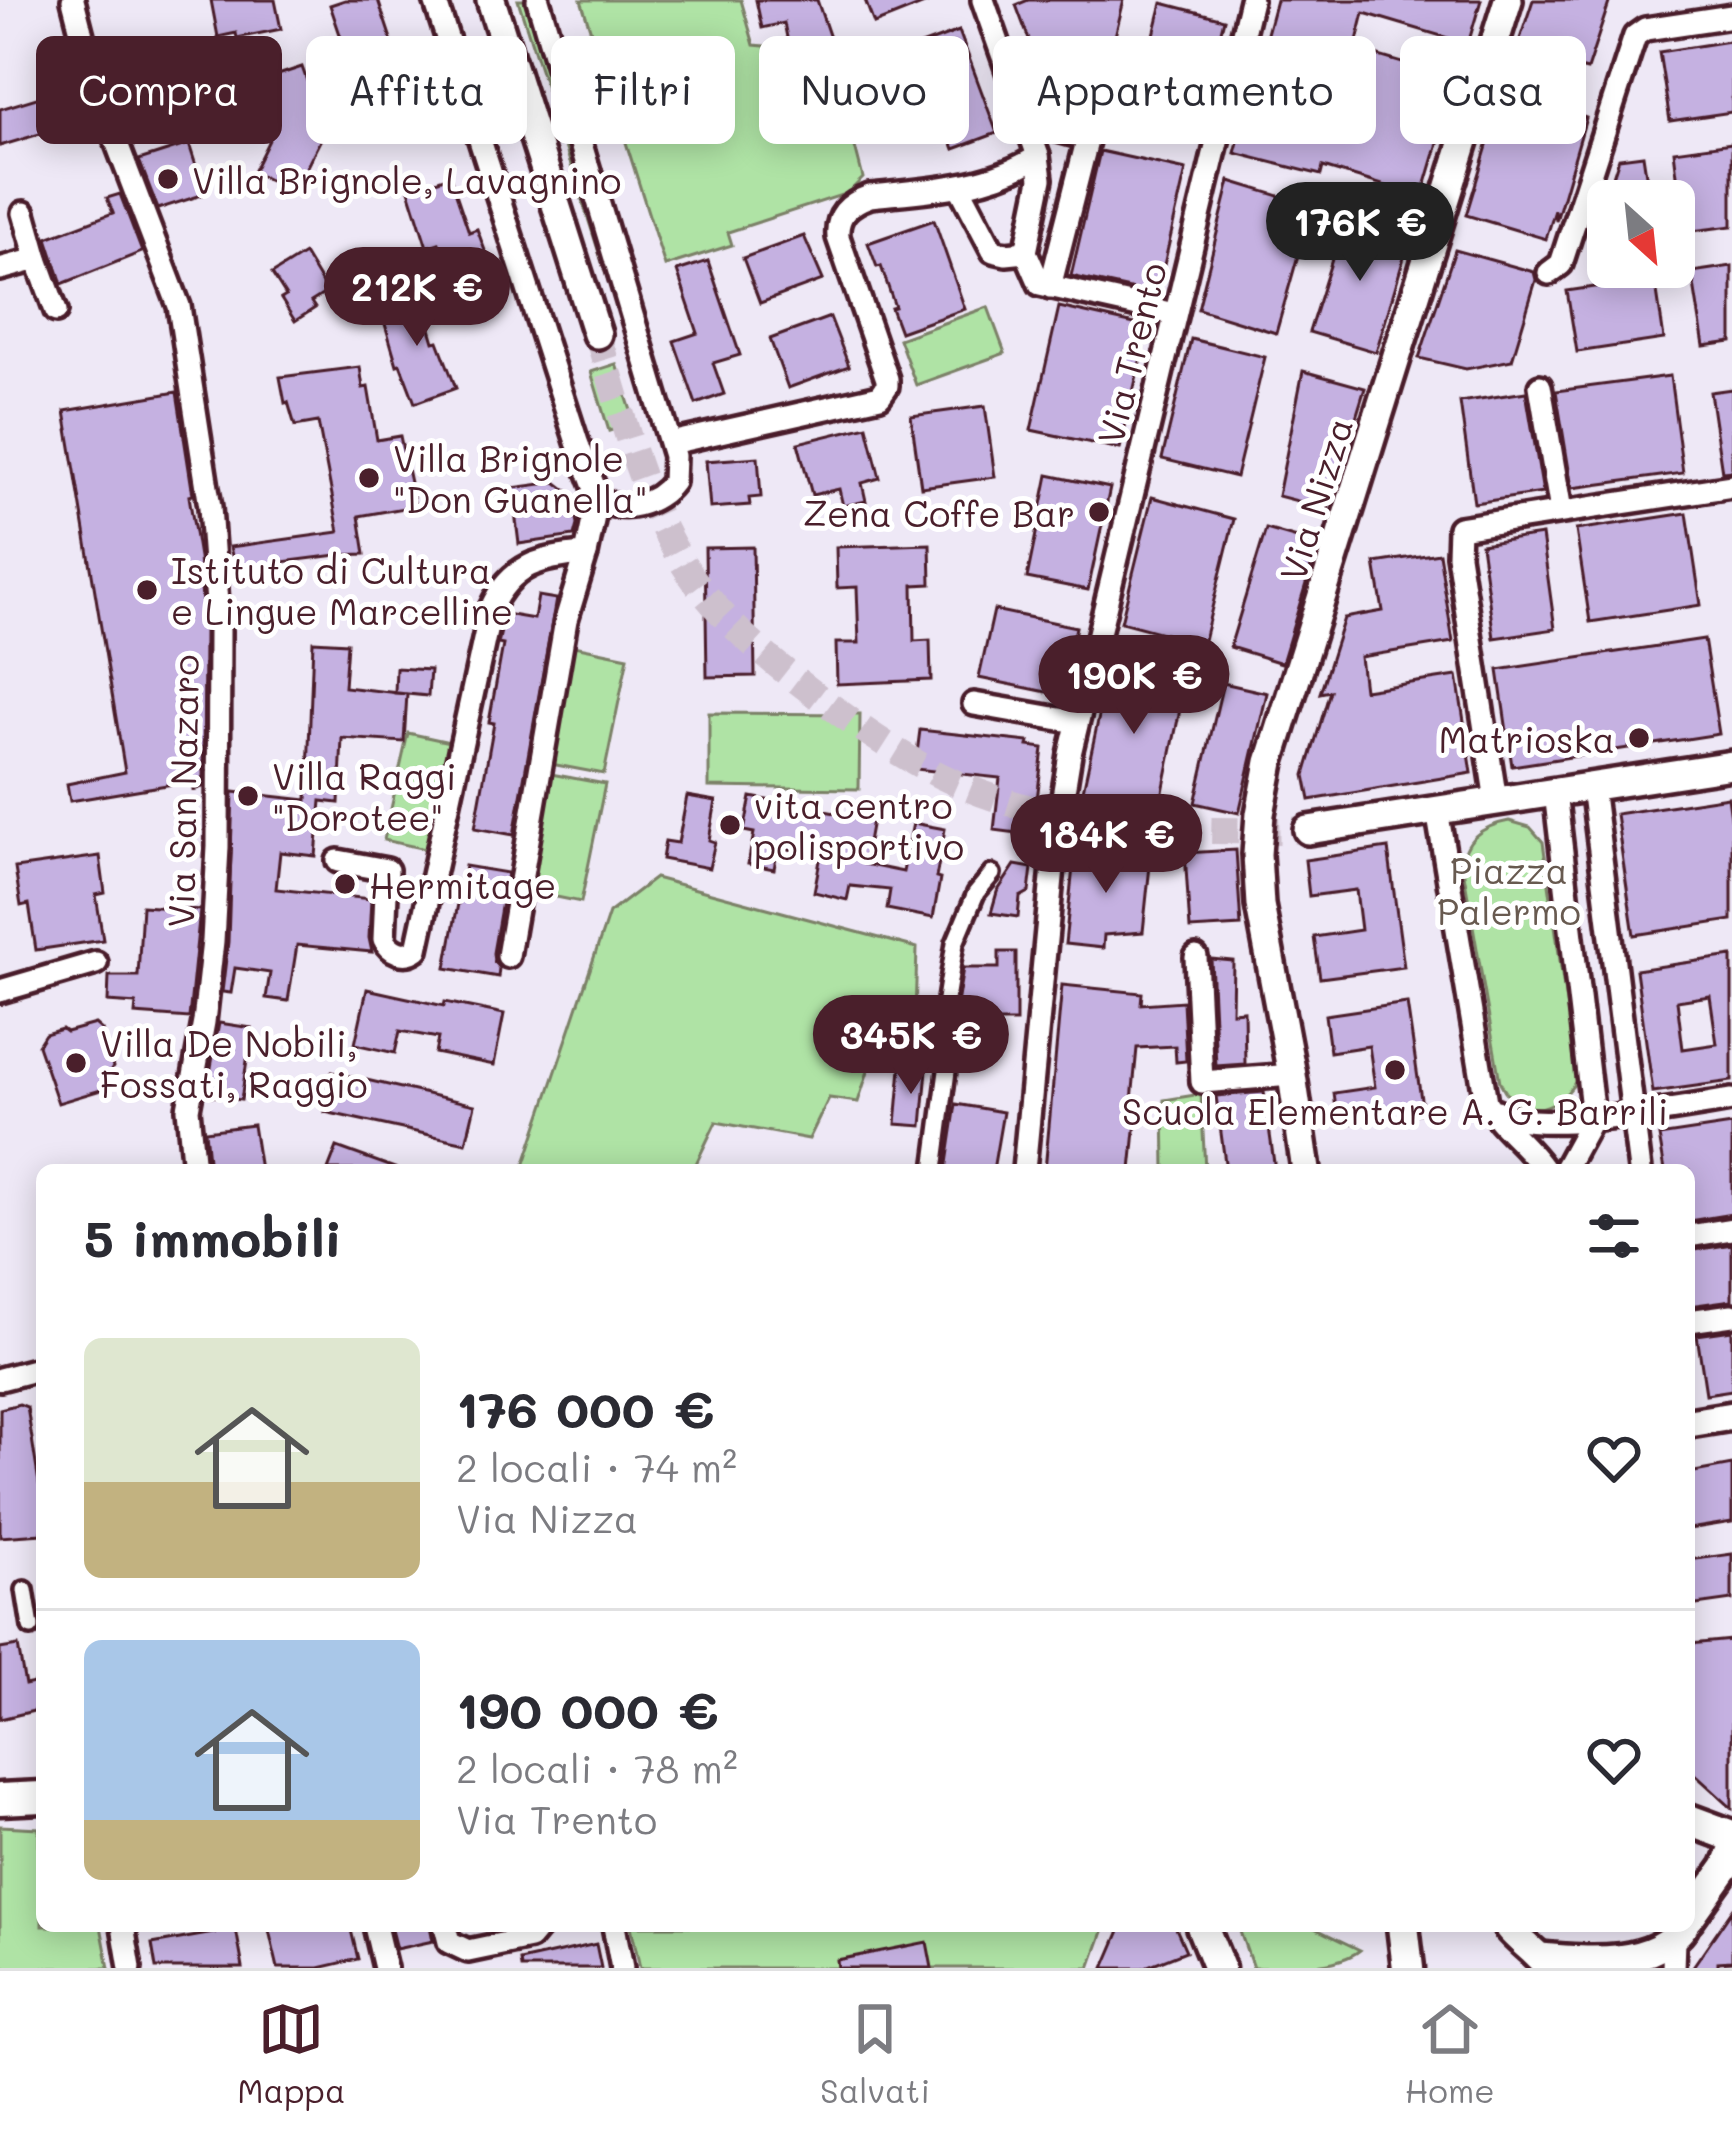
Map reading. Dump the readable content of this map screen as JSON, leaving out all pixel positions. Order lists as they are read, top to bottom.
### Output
{
  "streets": {
    "street": ["Via Trento", "Via Nizza", "Via San Nazaro"]
  },
  "parks": ["Piazza Palermo"],
  "places": [
    "Villa Brignole, Lavagnino",
    "Villa Brignole \"Don Guanella\"",
    "Zena Coffe Bar",
    "Istituto di Cultura e Lingue Marcelline",
    "Matrioska",
    "Villa Raggi \"Dorotee\"",
    "vita centro polisportivo",
    "Hermitage",
    "Villa De Nobili, Fossati, Raggio",
    "Scuola Elementare A. G. Barrili"
  ],
  "north": "bottom right",
  "page": {
    "chip": [
      "Compra",
      "Affitta",
      "Filtri",
      "Nuovo",
      "Appartamento",
      "Casa"
    ],
    "price": [
      "176K €",
      "212K €",
      "190K €",
      "184K €",
      "345K €"
    ],
    "heading": "5 immobili",
    "list": [
      {
        "name": "176 000 €",
        "note": "2 locali · 74 m² · Via Nizza"
      },
      {
        "name": "190 000 €",
        "note": "2 locali · 78 m² · Via Trento"
      }
    ],
    "tabs": ["Mappa", "Salvati", "Home"]
  }
}
